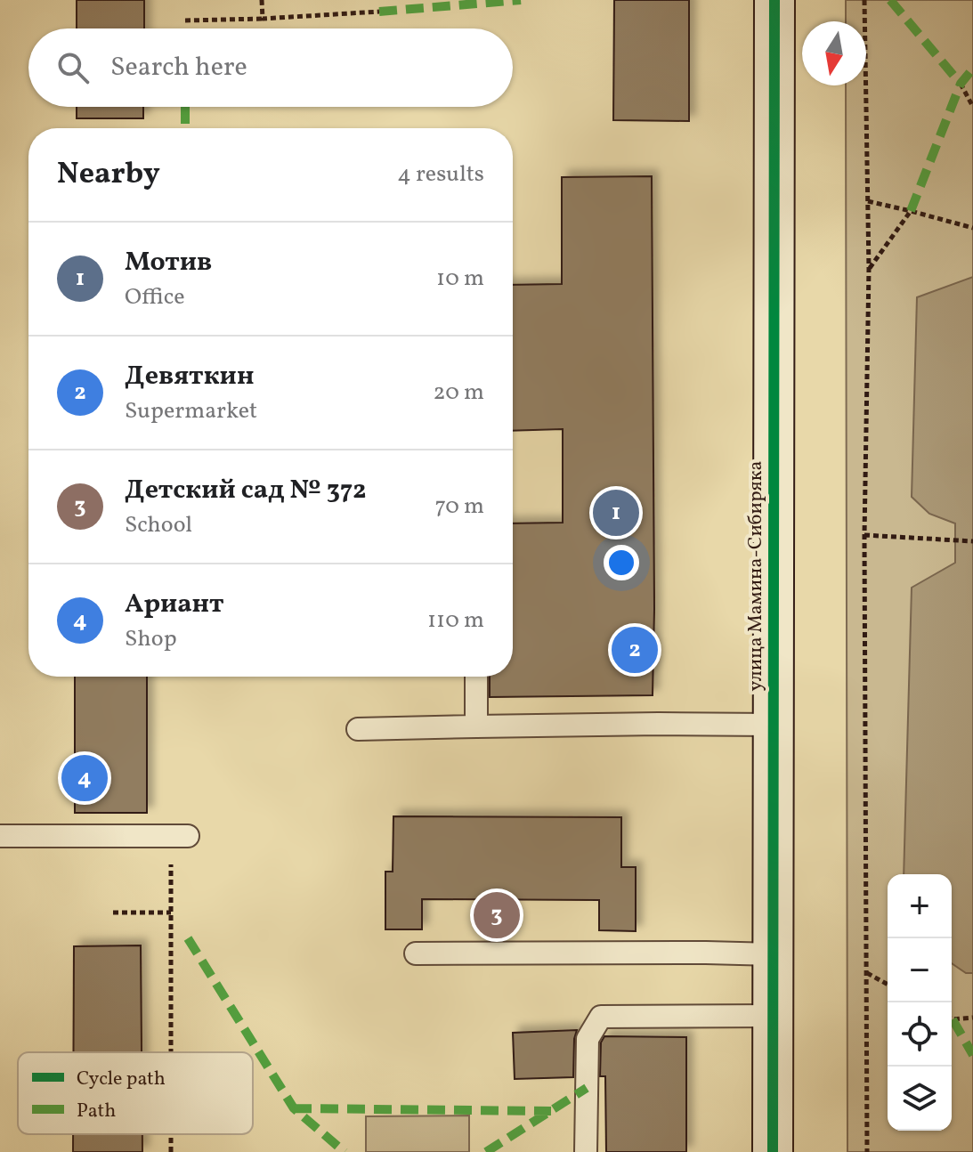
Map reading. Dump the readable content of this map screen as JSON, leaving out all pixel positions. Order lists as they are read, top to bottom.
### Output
{
  "streets": {
    "street": ["улица Мамина-Сибиряка"]
  },
  "legend": ["Cycle path", "Path"],
  "north": "bottom",
  "page": {
    "search": "Search here",
    "heading": ["Nearby", "4 results"],
    "list": [
      {
        "mark": "1",
        "name": "Мотив",
        "note": "Office",
        "value": "10 m"
      },
      {
        "mark": "2",
        "name": "Девяткин",
        "note": "Supermarket",
        "value": "20 m"
      },
      {
        "mark": "3",
        "name": "Детский сад № 372",
        "note": "School",
        "value": "70 m"
      },
      {
        "mark": "4",
        "name": "Ариант",
        "note": "Shop",
        "value": "110 m"
      }
    ],
    "pins": [
      "1",
      "2",
      "4",
      "3"
    ],
    "map_buttons": ["+", "−"]
  }
}
